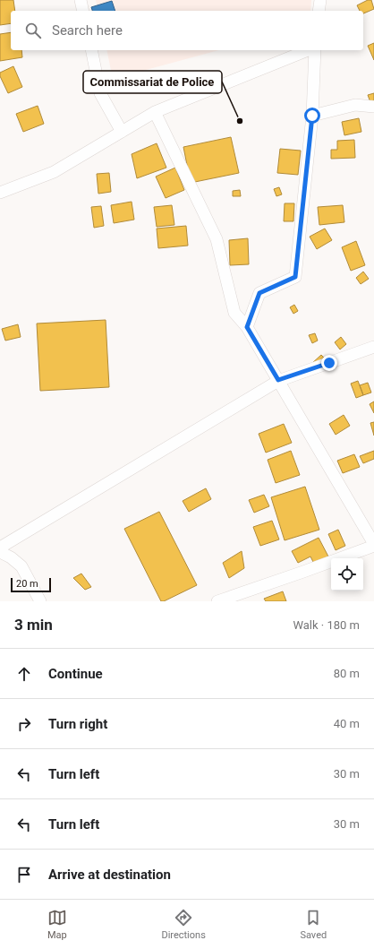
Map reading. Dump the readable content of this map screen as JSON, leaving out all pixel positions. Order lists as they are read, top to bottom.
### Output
{
  "places": ["Commissariat de Police"],
  "scale_bar": "20 m",
  "page": {
    "search": "Search here",
    "scale": "20 m",
    "heading": ["3 min", "Walk · 180 m"],
    "list": [
      ["Continue", "80 m"],
      ["Turn right", "40 m"],
      ["Turn left", "30 m"],
      ["Turn left", "30 m"],
      "Arrive at destination"
    ],
    "nav": ["Map", "Directions", "Saved"]
  }
}
